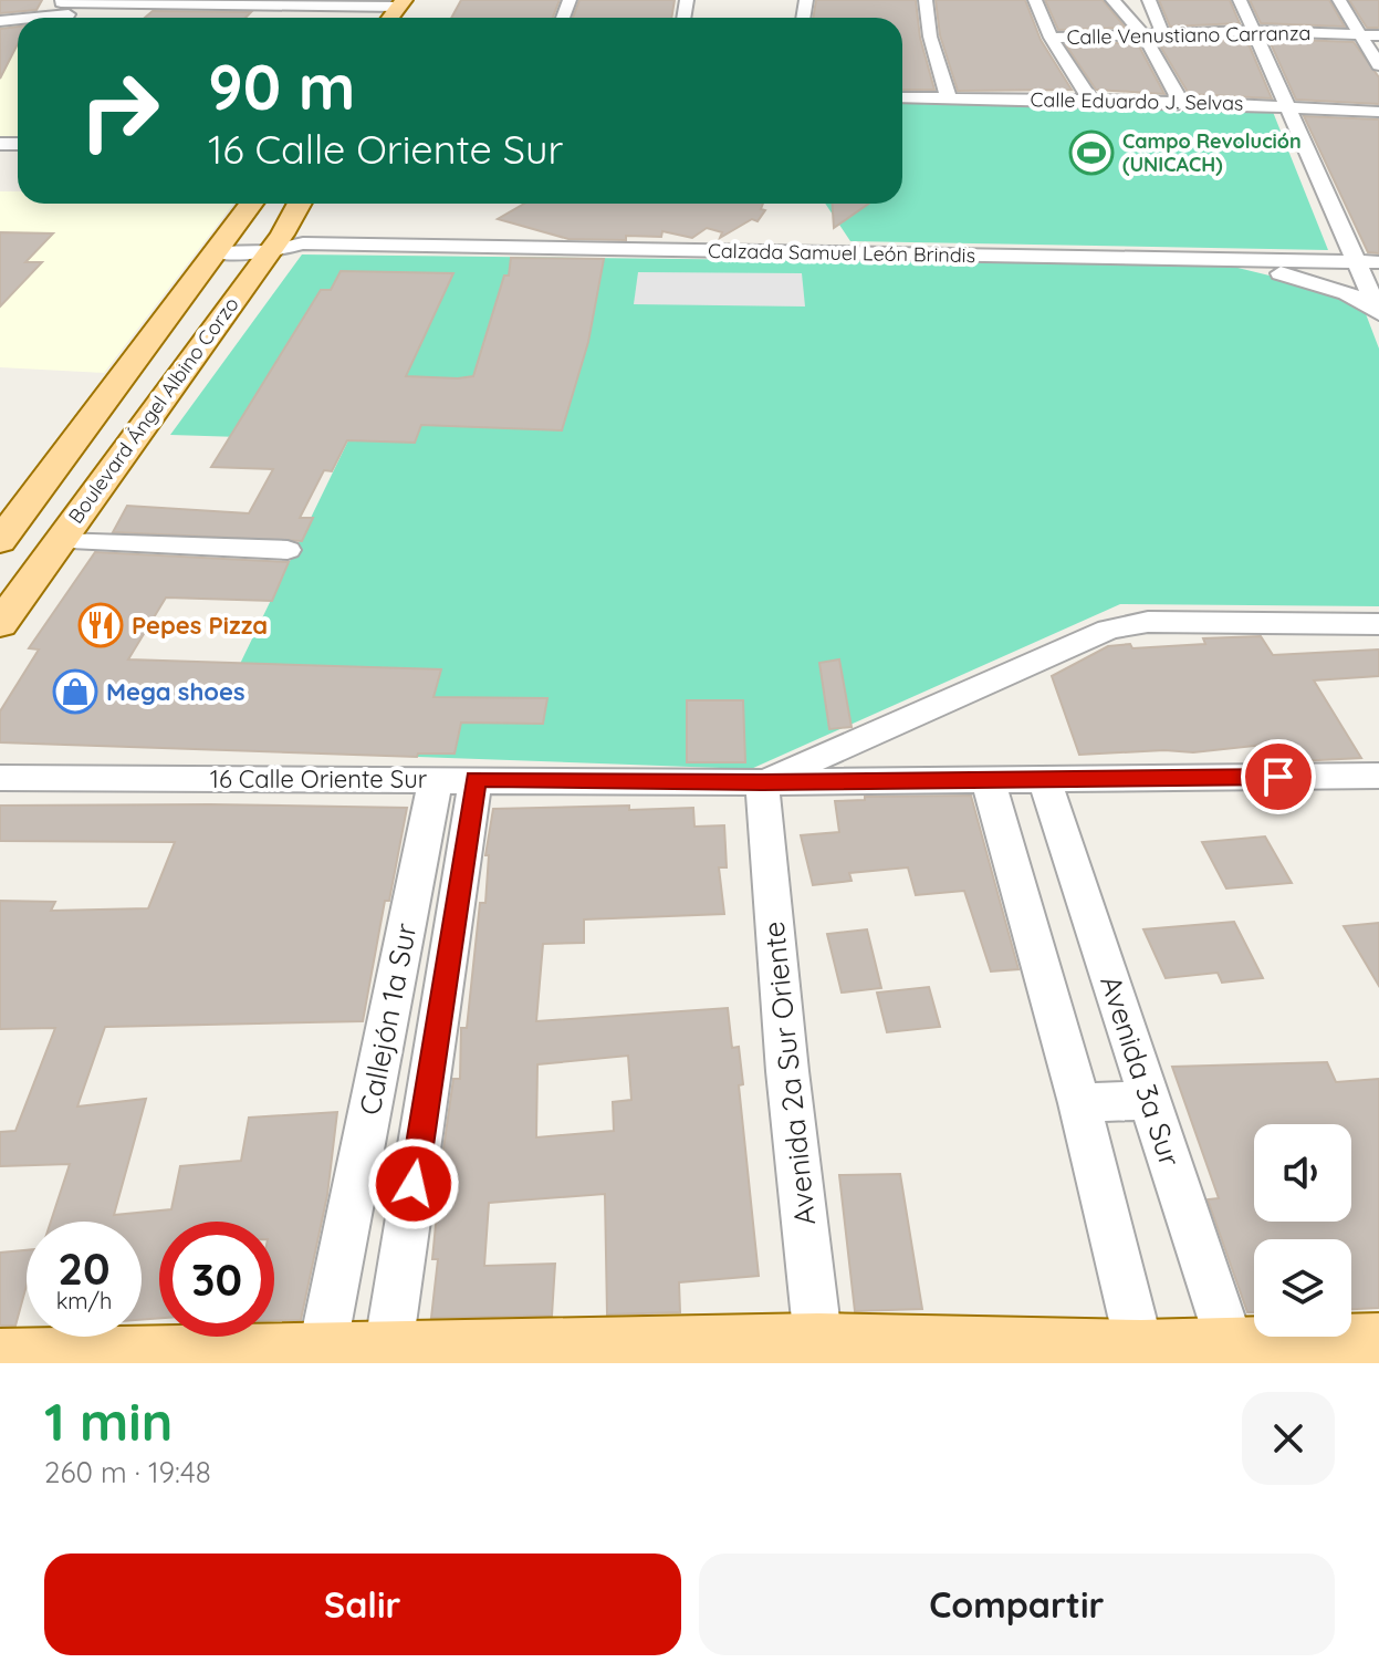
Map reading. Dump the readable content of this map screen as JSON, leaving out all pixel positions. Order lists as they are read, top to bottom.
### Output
{
  "streets": {
    "main road": ["Boulevard Ángel Albino Corzo"],
    "street": [
      "Calle Venustiano Carranza",
      "Calle Eduardo J. Selvas",
      "Calzada Samuel León Brindis",
      "16 Calle Oriente Sur",
      "Callejón 1a Sur",
      "Avenida 3a Sur",
      "Avenida 2a Sur Oriente"
    ]
  },
  "crossings": [
    ["Calzada Samuel León Brindis", "Boulevard Ángel Albino Corzo"],
    ["16 Calle Oriente Sur", "Callejón 1a Sur"],
    ["16 Calle Oriente Sur", "Avenida 3a Sur"],
    ["16 Calle Oriente Sur", "Avenida 2a Sur Oriente"]
  ],
  "places": {
    "sports": ["Campo Revolución (UNICACH)"],
    "restaurant": ["Pepes Pizza"],
    "shop": ["Mega shoes"]
  },
  "page": {
    "turn": ["90 m", "16 Calle Oriente Sur"],
    "speed": "20 km/h",
    "limit": "30",
    "heading": ["1 min", "260 m · 19:48"],
    "buttons": ["Salir", "Compartir"]
  }
}
